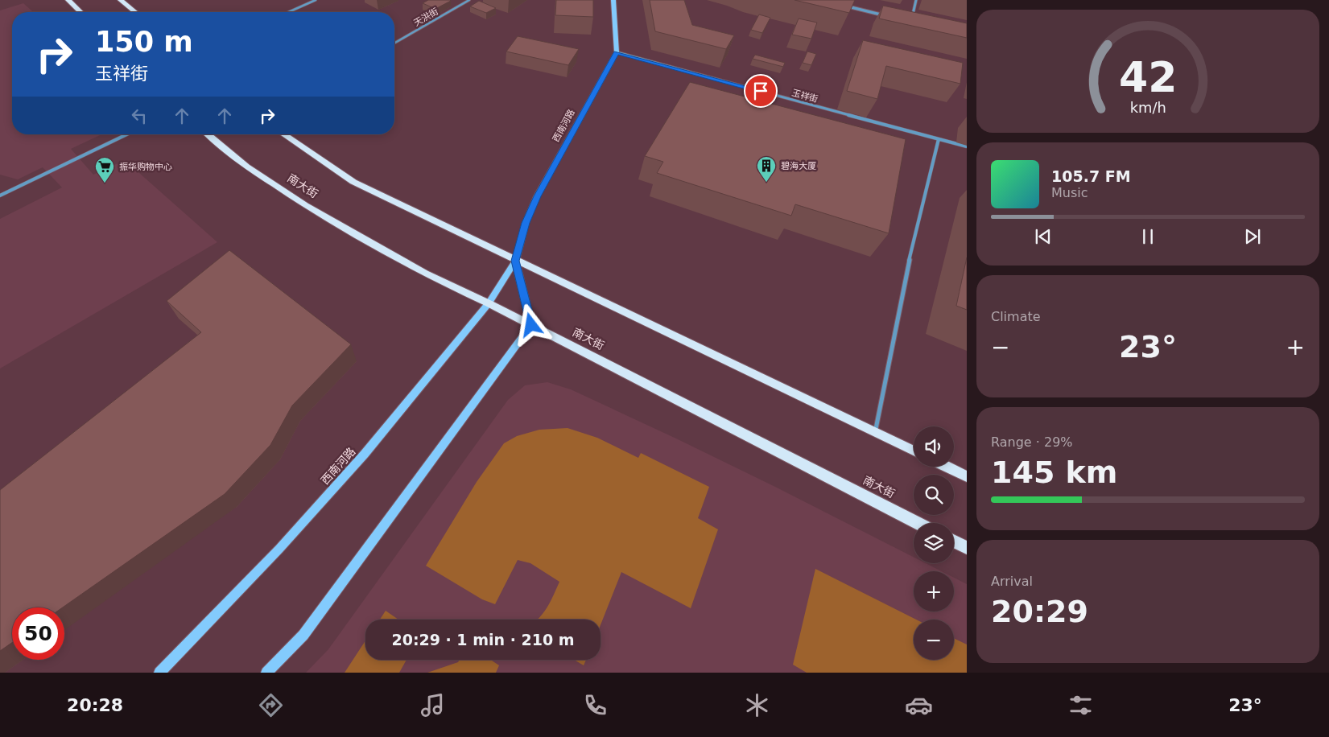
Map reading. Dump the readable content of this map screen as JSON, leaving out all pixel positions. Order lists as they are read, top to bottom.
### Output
{
  "streets": {
    "main road": ["西南河路", "南大街"],
    "street": ["玉祥街"],
    "lane": ["天洪街"]
  },
  "crossings": [
    ["玉祥街", "西南河路"],
    ["西南河路", "南大街"]
  ],
  "places": {
    "building": ["碧海大厦"],
    "supermarket": ["振华购物中心"]
  },
  "page": {
    "turn": ["150 m", "玉祥街"],
    "song": ["105.7 FM", "Music"],
    "tile": [
      "Climate",
      ["Range · 29%", "145 km"],
      ["Arrival", "20:29"]
    ],
    "heat": ["−", "23°", "+"],
    "map_buttons": ["+", "−"],
    "limit": "50",
    "trip": "20:29 · 1 min · 210 m",
    "tabs": ["20:28", "23°"],
    "gauge": ["42", "km/h"]
  }
}
